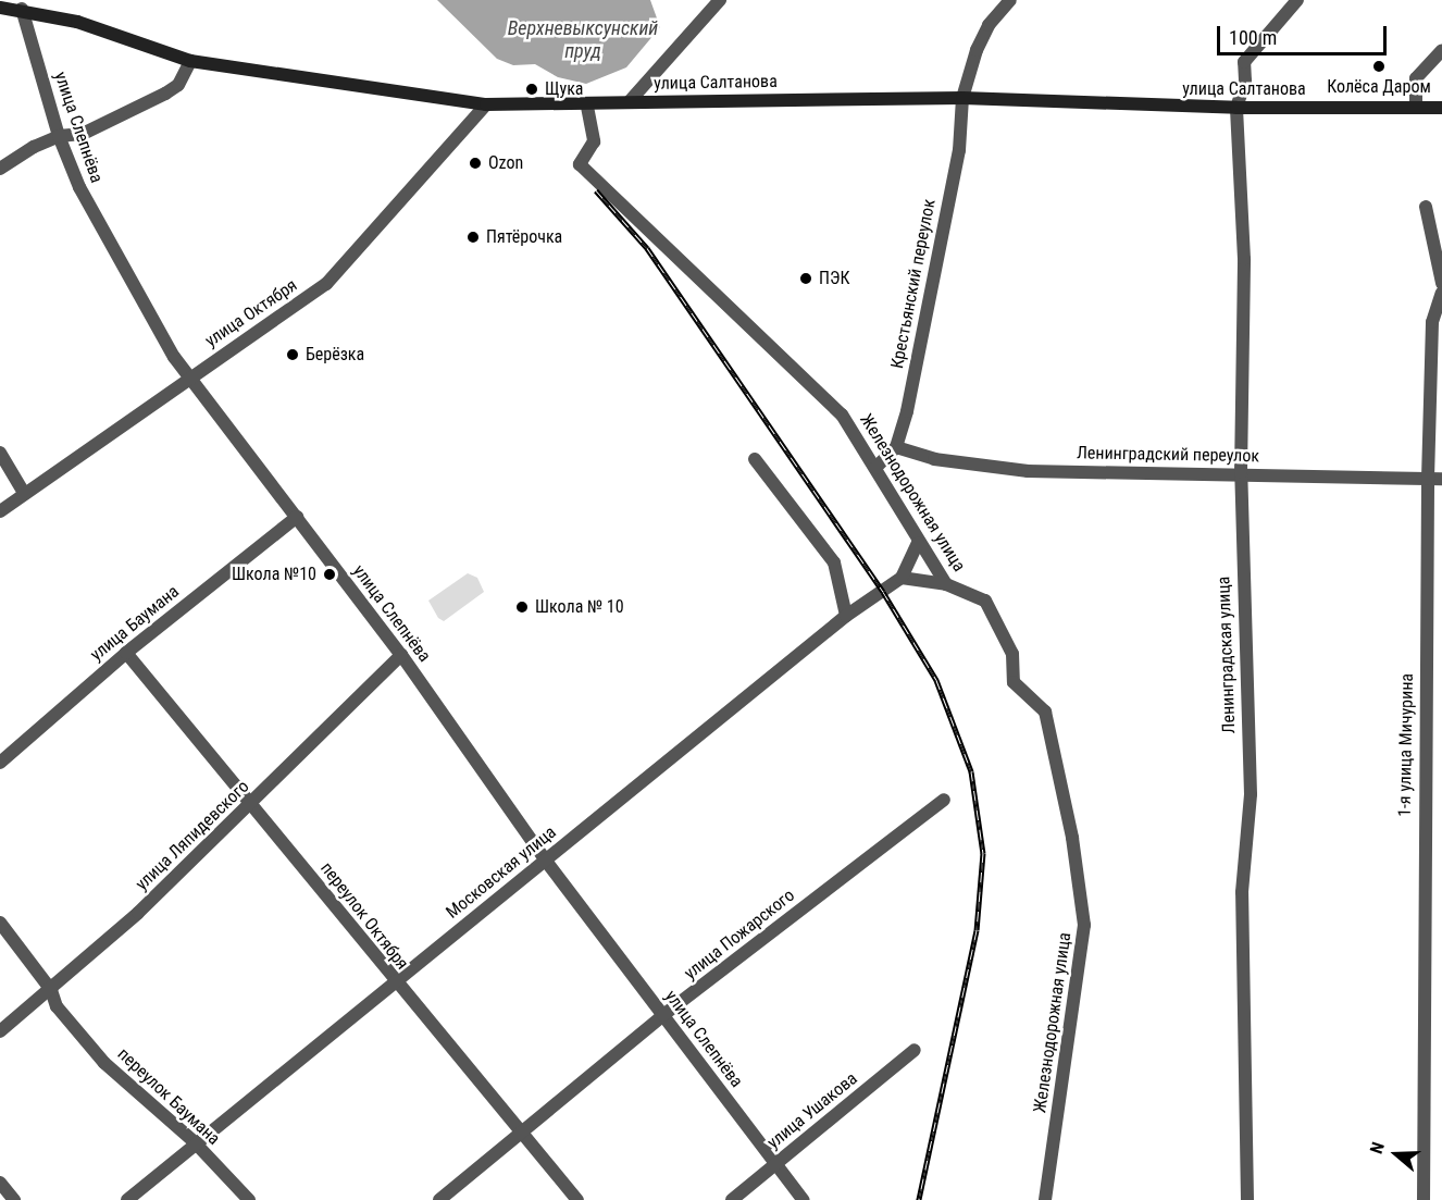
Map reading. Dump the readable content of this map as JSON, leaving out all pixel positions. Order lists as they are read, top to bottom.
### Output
{
  "streets": {
    "main road": ["улица Салтанова"],
    "street": [
      "улица Слепнёва",
      "Крестьянский переулок",
      "улица Октября",
      "Ленинградский переулок",
      "Железнодорожная улица",
      "улица Баумана",
      "Ленинградская улица",
      "1-я улица Мичурина",
      "улица Ляпидевского",
      "Московская улица",
      "переулок Октября",
      "улица Пожарского",
      "переулок Баумана",
      "улица Ушакова"
    ]
  },
  "crossings": [
    ["улица Салтанова", "улица Слепнёва"],
    ["улица Салтанова", "Крестьянский переулок"],
    ["улица Салтанова", "улица Октября"],
    ["улица Салтанова", "Железнодорожная улица"],
    ["улица Салтанова", "Ленинградская улица"],
    ["улица Слепнёва", "улица Октября"],
    ["улица Слепнёва", "улица Баумана"],
    ["улица Слепнёва", "улица Ляпидевского"],
    ["улица Слепнёва", "Московская улица"],
    ["улица Слепнёва", "улица Пожарского"],
    ["улица Слепнёва", "улица Ушакова"],
    ["Крестьянский переулок", "Ленинградский переулок"],
    ["Крестьянский переулок", "Железнодорожная улица"],
    ["Ленинградский переулок", "Ленинградская улица"],
    ["Ленинградский переулок", "1-я улица Мичурина"],
    ["улица Баумана", "переулок Октября"],
    ["улица Ляпидевского", "переулок Октября"],
    ["улица Ляпидевского", "переулок Баумана"],
    ["Московская улица", "переулок Октября"],
    ["Московская улица", "переулок Баумана"],
    ["переулок Октября", "улица Пожарского"]
  ],
  "water": ["Верхневыксунский пруд"],
  "places": [
    "Колёса Даром",
    "Щука",
    "Ozon",
    "Пятёрочка",
    "ПЭК",
    "Берёзка",
    "Школа №10",
    "Школа № 10"
  ],
  "scale_bar": "100 m",
  "north": "left"
}
